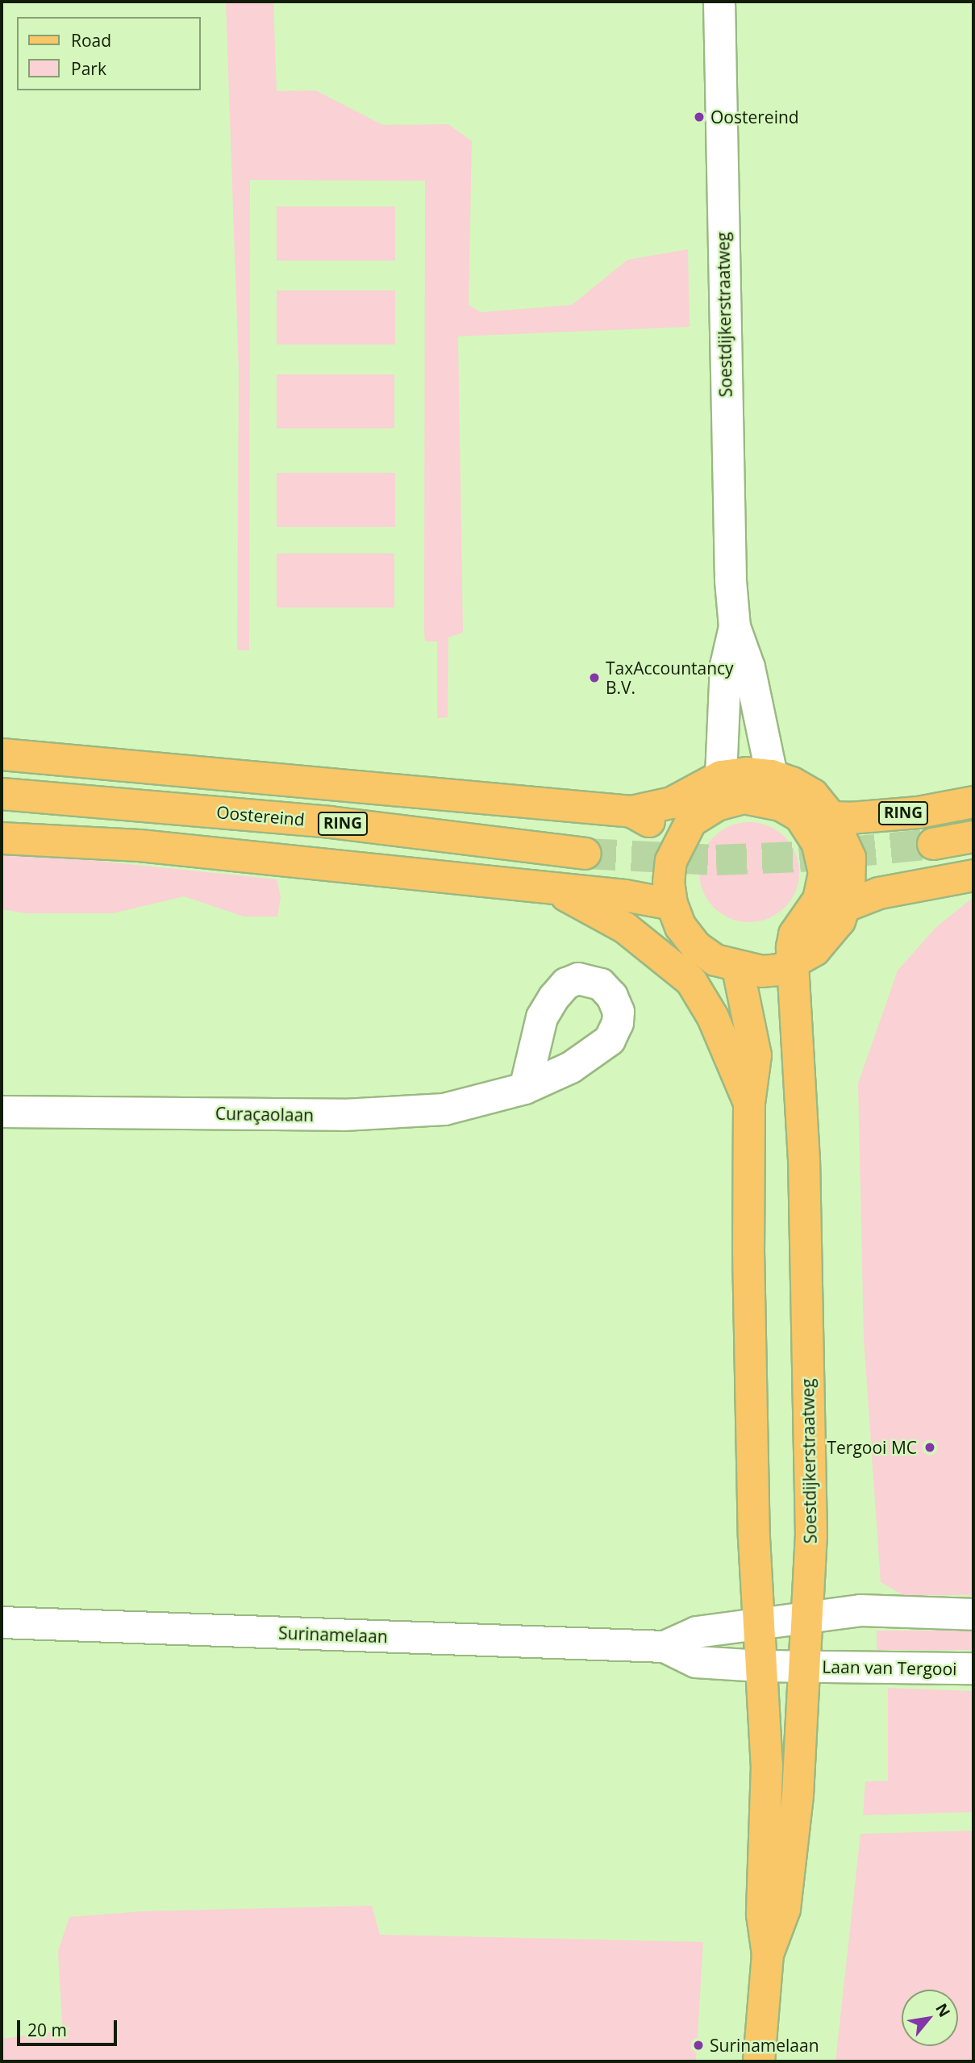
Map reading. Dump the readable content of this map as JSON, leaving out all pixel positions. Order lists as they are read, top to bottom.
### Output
{
  "streets": {
    "main road": ["Soestdijkerstraatweg", "RING", "Oostereind"],
    "street": ["Curaçaolaan", "Surinamelaan", "Laan van Tergooi"]
  },
  "crossings": [
    ["Soestdijkerstraatweg", "RING"],
    ["Soestdijkerstraatweg", "Surinamelaan"],
    ["Soestdijkerstraatweg", "Laan van Tergooi"],
    ["Surinamelaan", "Laan van Tergooi"]
  ],
  "places": [
    "Oostereind",
    "TaxAccountancy B.V.",
    "Tergooi MC",
    "Surinamelaan"
  ],
  "legend": ["Road", "Park"],
  "scale_bar": "20 m",
  "north": "top right"
}
